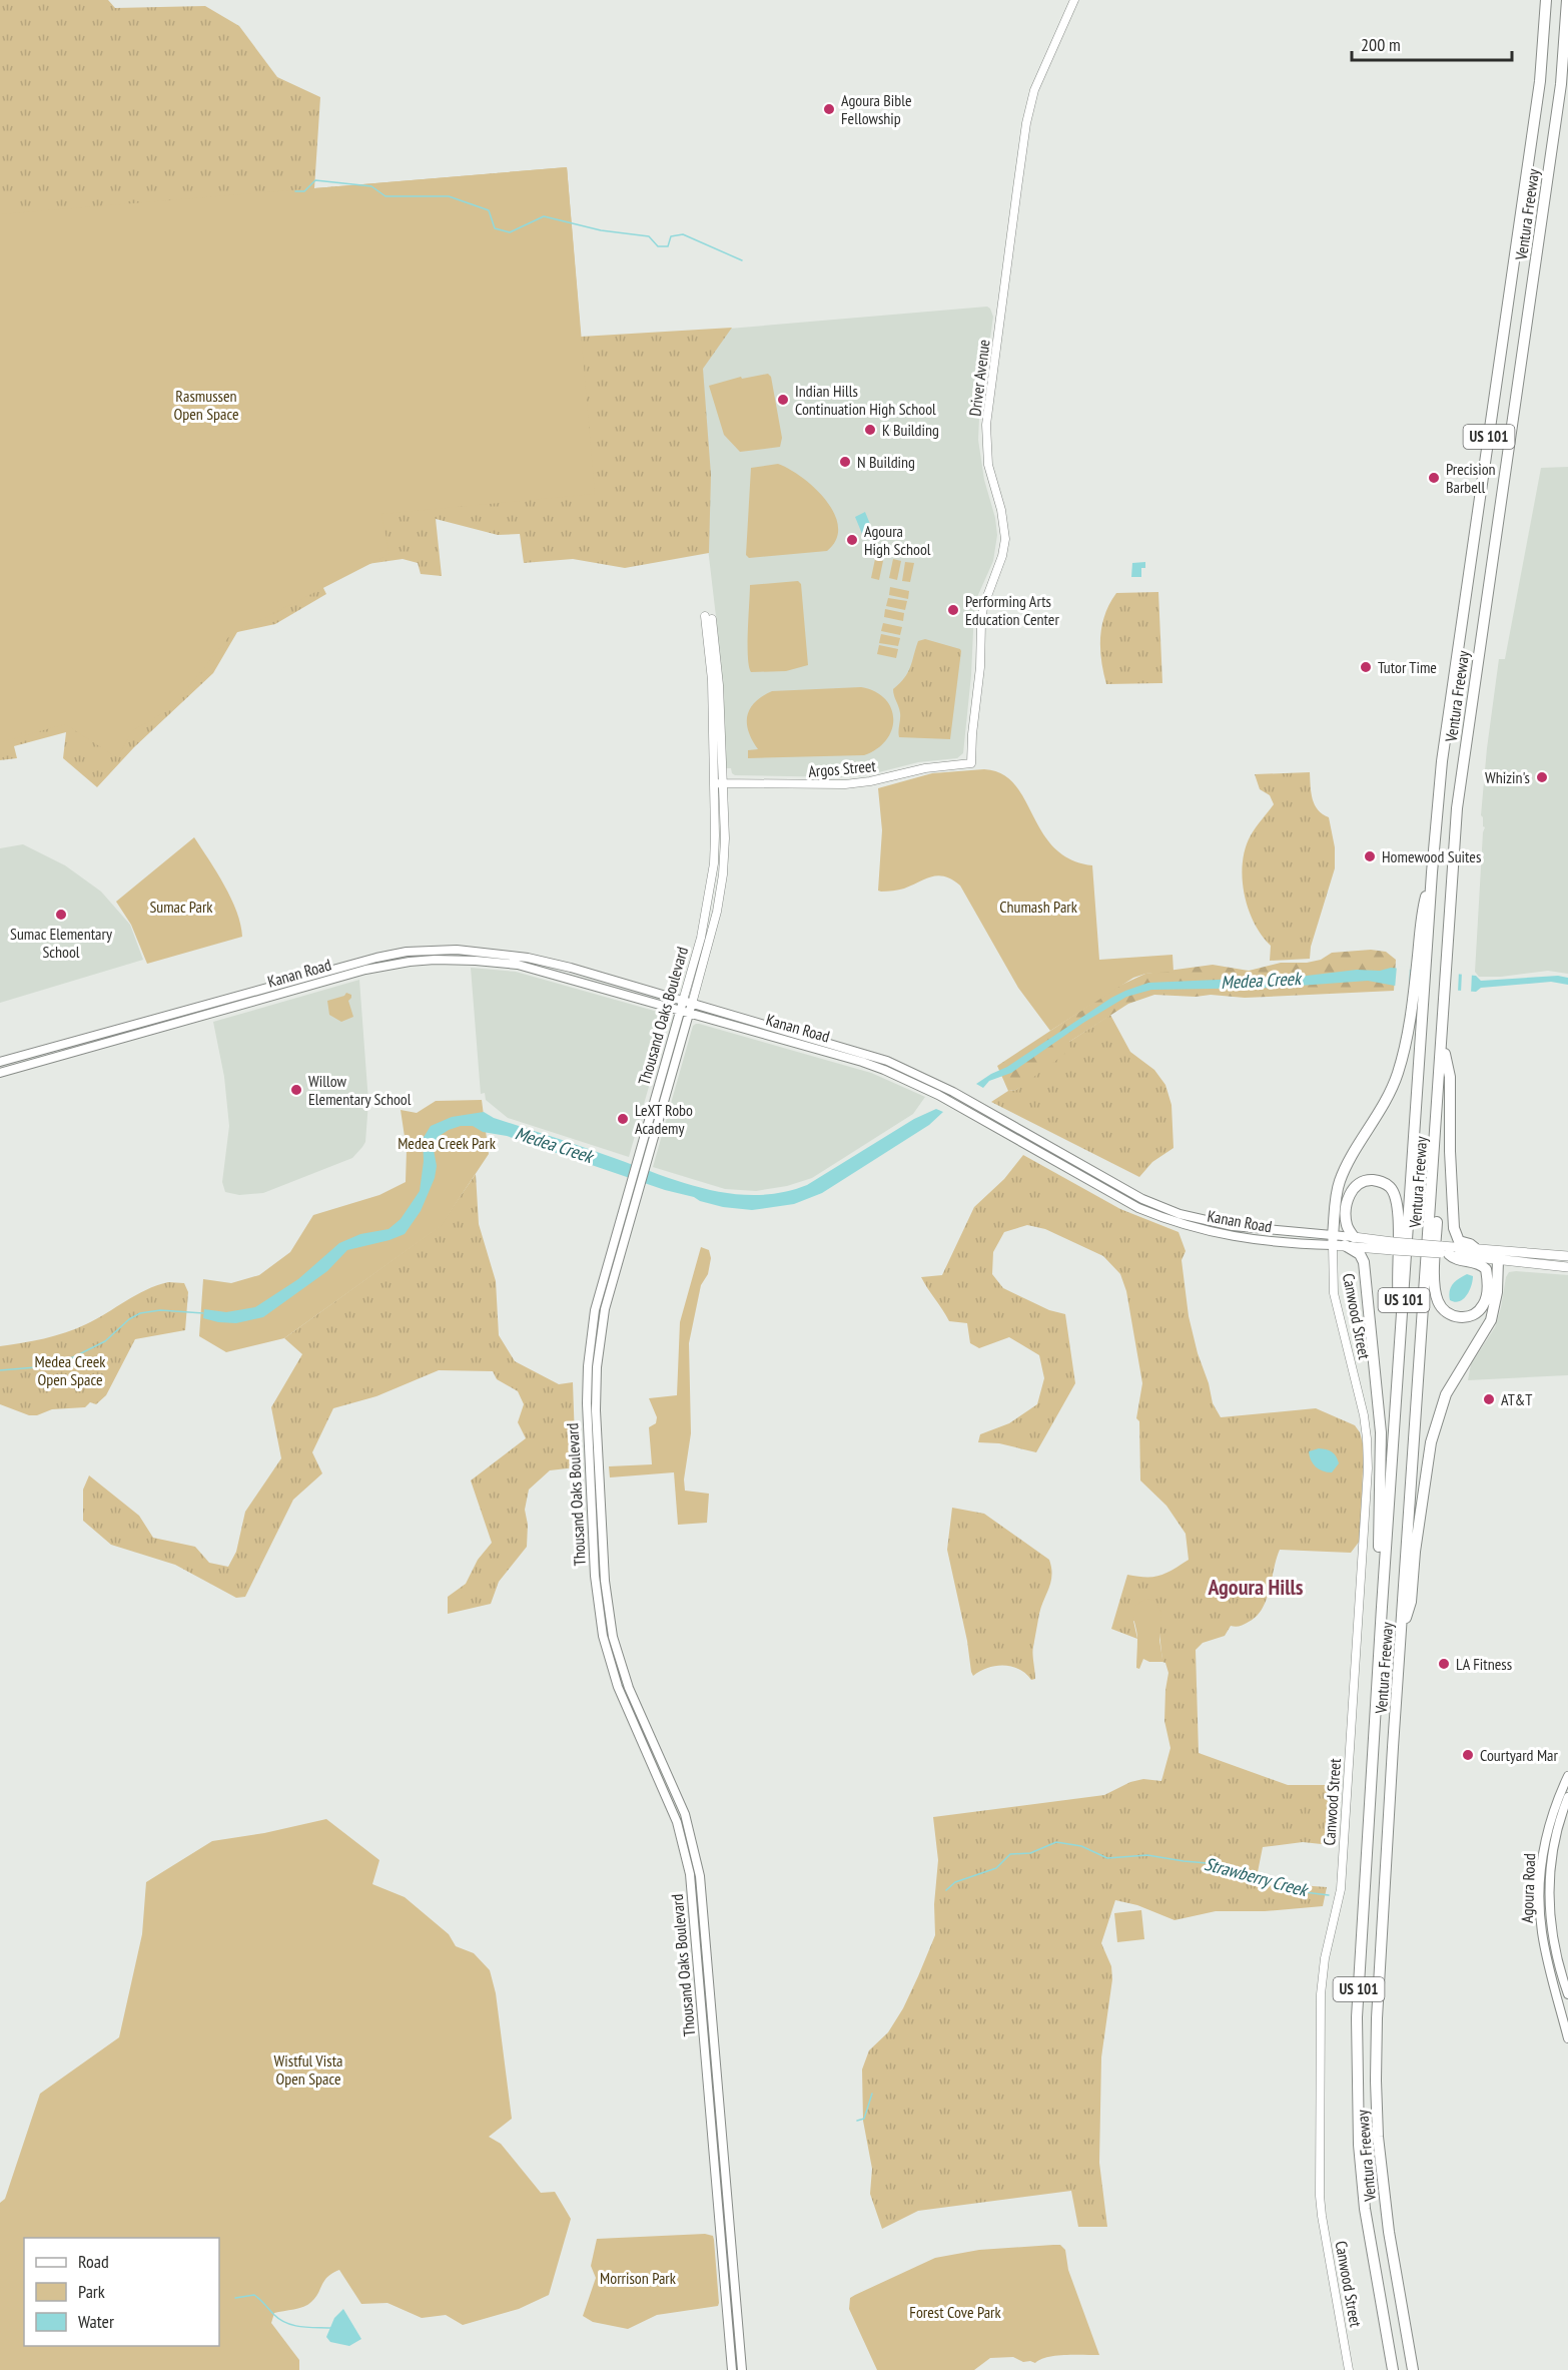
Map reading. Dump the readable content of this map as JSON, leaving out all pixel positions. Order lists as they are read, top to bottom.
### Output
{
  "streets": {
    "highway": ["Ventura Freeway", "US 101"],
    "main road": ["Kanan Road", "Thousand Oaks Boulevard", "Agoura Road"],
    "street": ["Driver Avenue", "Argos Street", "Canwood Street"]
  },
  "crossings": [
    ["Driver Avenue", "Argos Street"],
    ["Argos Street", "Thousand Oaks Boulevard"],
    ["Kanan Road", "Thousand Oaks Boulevard"],
    ["Kanan Road", "Canwood Street"]
  ],
  "districts": ["Agoura Hills"],
  "water": ["Medea Creek", "Strawberry Creek"],
  "parks": [
    "Rasmussen Open Space",
    "Sumac Park",
    "Chumash Park",
    "Medea Creek Park",
    "Medea Creek Open Space",
    "Wistful Vista Open Space",
    "Morrison Park",
    "Forest Cove Park"
  ],
  "places": [
    "Agoura Bible Fellowship",
    "Indian Hills Continuation High School",
    "K Building",
    "N Building",
    "Precision Barbell",
    "Agoura High School",
    "Performing Arts Education Center",
    "Tutor Time",
    "Whizin's",
    "Homewood Suites",
    "Sumac Elementary School",
    "Willow Elementary School",
    "LeXT Robo Academy",
    "AT&T",
    "LA Fitness",
    "Courtyard Mar"
  ],
  "legend": ["Road", "Park", "Water"],
  "scale_bar": "200 m"
}
